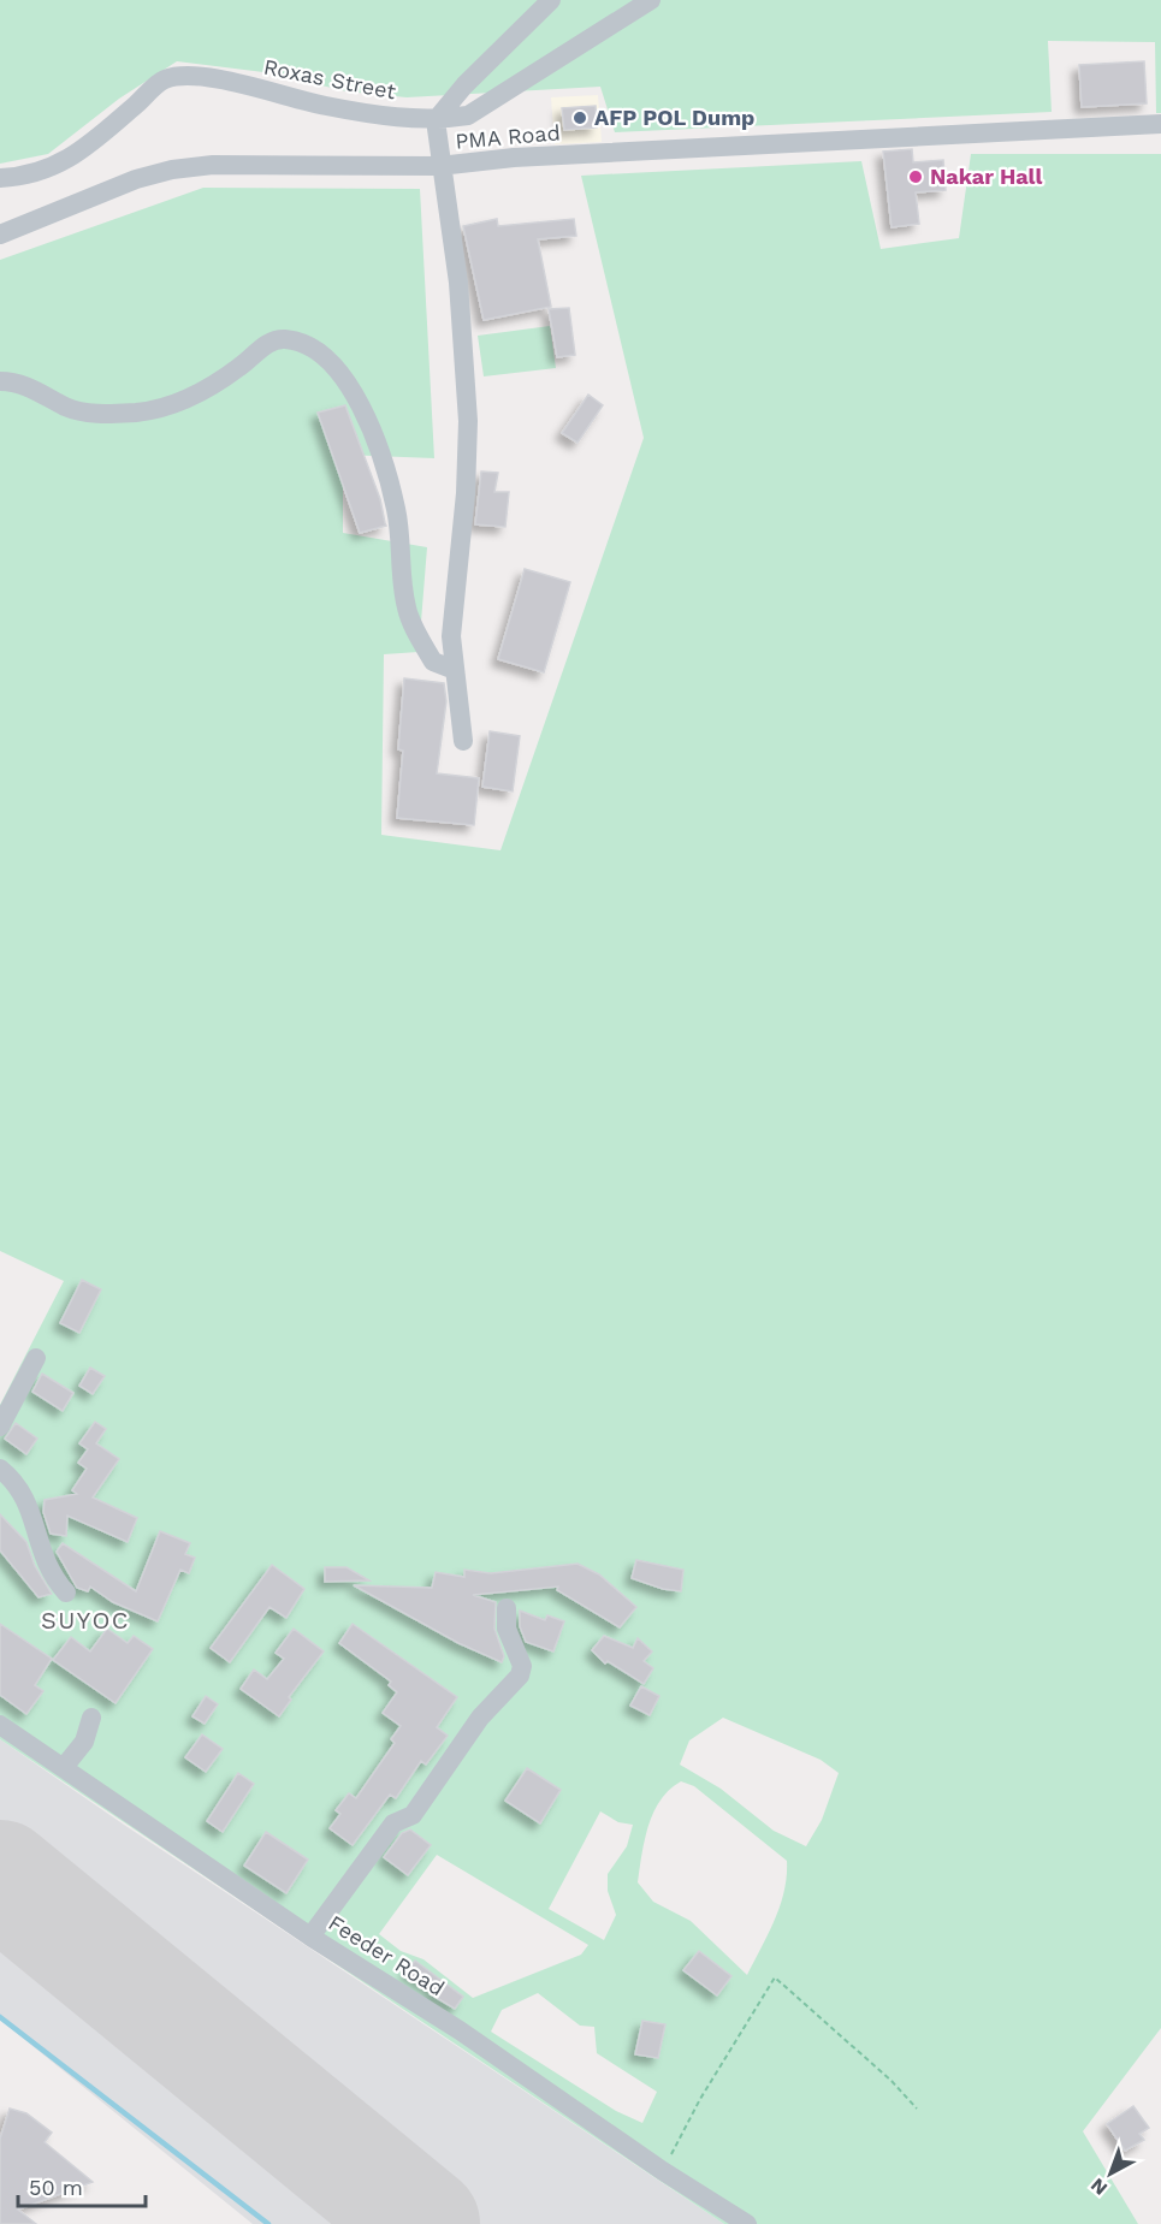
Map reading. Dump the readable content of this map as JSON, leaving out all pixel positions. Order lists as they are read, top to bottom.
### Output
{
  "streets": {
    "street": ["Roxas Street", "PMA Road", "Feeder Road"]
  },
  "districts": ["SUYOC"],
  "places": ["AFP POL Dump", "Nakar Hall"],
  "scale_bar": "50 m",
  "north": "bottom left"
}
